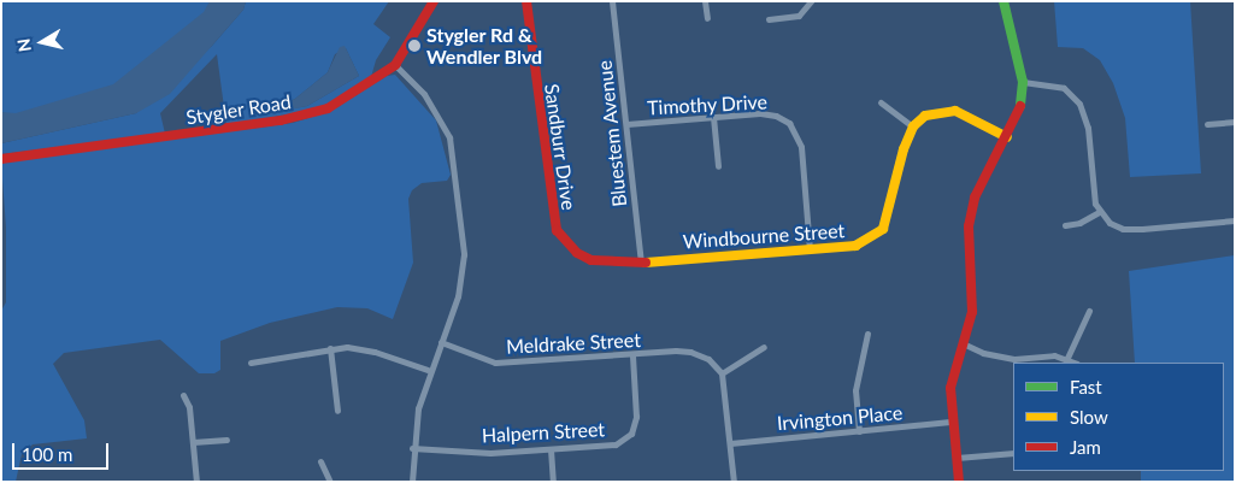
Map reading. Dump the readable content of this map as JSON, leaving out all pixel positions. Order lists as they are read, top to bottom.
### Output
{
  "streets": {
    "street": [
      "Timothy Drive",
      "Stygler Road",
      "Bluestem Avenue",
      "Sandburr Drive",
      "Windbourne Street",
      "Meldrake Street",
      "Irvington Place",
      "Halpern Street"
    ]
  },
  "crossings": [
    ["Timothy Drive", "Bluestem Avenue"],
    ["Timothy Drive", "Windbourne Street"],
    ["Bluestem Avenue", "Windbourne Street"],
    ["Sandburr Drive", "Windbourne Street"],
    ["Meldrake Street", "Halpern Street"]
  ],
  "places": ["Stygler Rd & Wendler Blvd"],
  "legend": ["Fast", "Slow", "Jam"],
  "scale_bar": "100 m",
  "north": "left"
}
